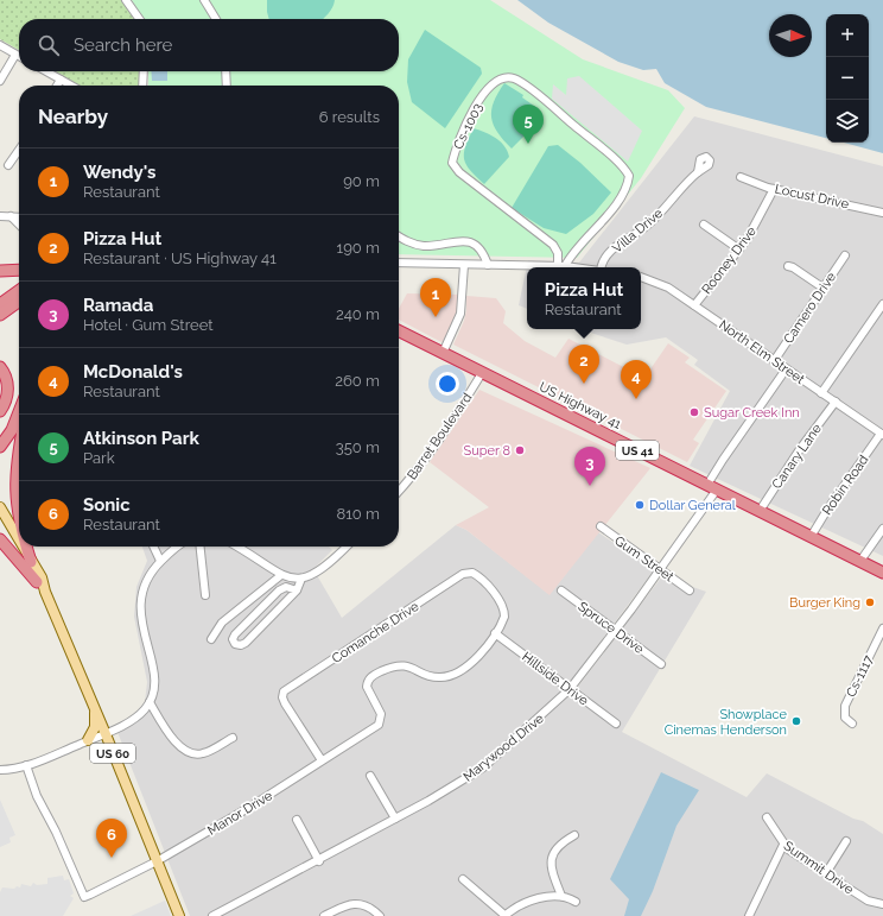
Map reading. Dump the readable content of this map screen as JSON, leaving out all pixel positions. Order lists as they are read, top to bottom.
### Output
{
  "streets": {
    "highway": ["US Highway 41", "US 41"],
    "main road": ["US 60"],
    "street": [
      "Cs-1003",
      "Locust Drive",
      "Villa Drive",
      "Rooney Drive",
      "Camero Drive",
      "North Elm Street",
      "Barret Boulevard",
      "Canary Lane",
      "Robin Road",
      "Gum Street",
      "Spruce Drive",
      "Comanche Drive",
      "Cs-1117",
      "Hillside Drive",
      "Marywood Drive",
      "Manor Drive",
      "Summit Drive"
    ]
  },
  "crossings": [
    ["Locust Drive", "Rooney Drive"],
    ["Rooney Drive", "North Elm Street"],
    ["Camero Drive", "North Elm Street"],
    ["North Elm Street", "Canary Lane"],
    ["North Elm Street", "Robin Road"],
    ["North Elm Street", "Marywood Drive"],
    ["US Highway 41", "Barret Boulevard"],
    ["US Highway 41", "Canary Lane"],
    ["US Highway 41", "Robin Road"],
    ["US Highway 41", "Marywood Drive"],
    ["Gum Street", "Marywood Drive"],
    ["Spruce Drive", "Marywood Drive"],
    ["Comanche Drive", "Hillside Drive"],
    ["Comanche Drive", "Manor Drive"],
    ["Hillside Drive", "Marywood Drive"],
    ["Hillside Drive", "Manor Drive"],
    ["US 60", "Manor Drive"]
  ],
  "places": [
    "Sugar Creek Inn",
    "Super 8",
    "Dollar General",
    "Burger King",
    "Showplace Cinemas Henderson"
  ],
  "north": "right",
  "page": {
    "map_buttons": ["+", "−"],
    "search": "Search here",
    "heading": ["Nearby", "6 results"],
    "pins": [
      "5",
      "1",
      "2",
      "4",
      "3",
      "6"
    ],
    "list": [
      {
        "mark": "1",
        "name": "Wendy's",
        "note": "Restaurant",
        "value": "90 m"
      },
      {
        "mark": "2",
        "name": "Pizza Hut",
        "note": "Restaurant · US Highway 41",
        "value": "190 m"
      },
      {
        "mark": "3",
        "name": "Ramada",
        "note": "Hotel · Gum Street",
        "value": "240 m"
      },
      {
        "mark": "4",
        "name": "McDonald's",
        "note": "Restaurant",
        "value": "260 m"
      },
      {
        "mark": "5",
        "name": "Atkinson Park",
        "note": "Park",
        "value": "350 m"
      },
      {
        "mark": "6",
        "name": "Sonic",
        "note": "Restaurant",
        "value": "810 m"
      }
    ],
    "popup": ["Pizza Hut", "Restaurant"]
  }
}
